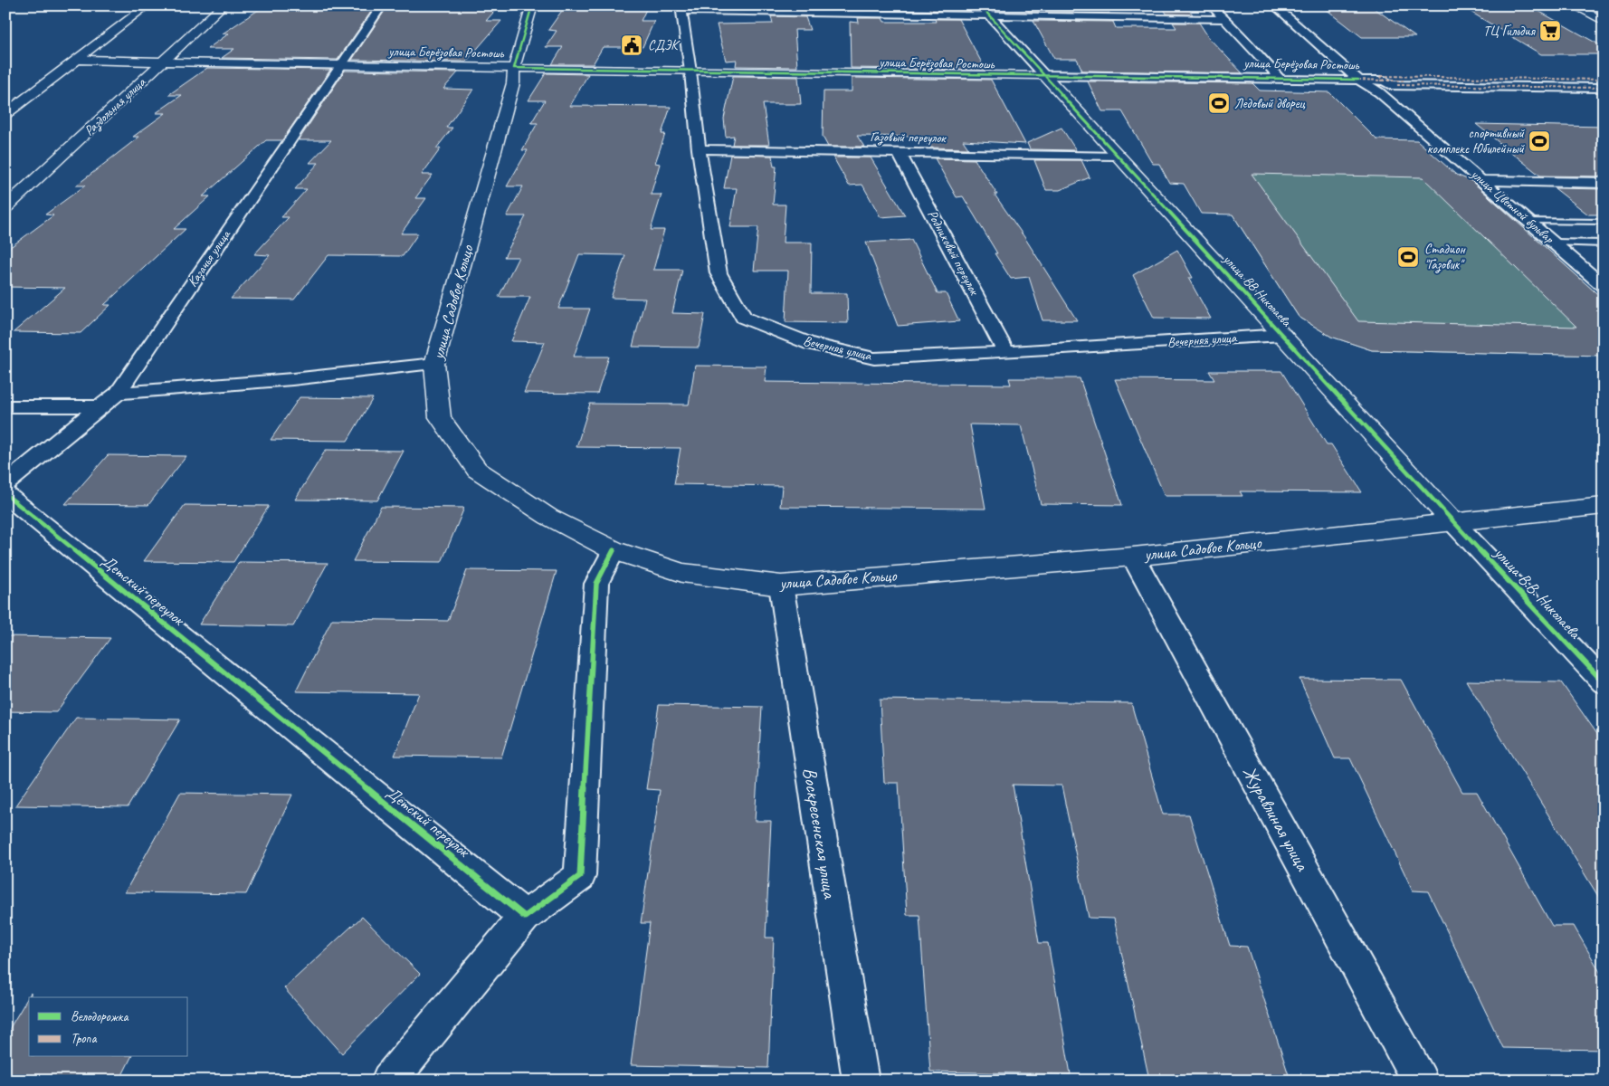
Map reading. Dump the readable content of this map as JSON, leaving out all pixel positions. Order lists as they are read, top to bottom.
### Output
{
  "streets": {
    "main road": [
      "улица Берёзовая Ростошь",
      "Раздольная улица",
      "улица ВВ Николаева",
      "улица Садовое Кольцо"
    ],
    "street": [
      "Газовый переулок",
      "улица Цветной бульвар",
      "Родниковый переулок",
      "Казачья улица",
      "Вечерняя улица",
      "Детский переулок",
      "улица В.В. Николаева",
      "Журавлиная улица",
      "Воскресенская улица"
    ]
  },
  "crossings": [
    ["улица Берёзовая Ростошь", "Раздольная улица"],
    ["улица Берёзовая Ростошь", "улица Цветной бульвар"],
    ["улица Берёзовая Ростошь", "Казачья улица"],
    ["улица Берёзовая Ростошь", "улица ВВ Николаева"],
    ["улица Берёзовая Ростошь", "улица Садовое Кольцо"],
    ["улица Берёзовая Ростошь", "Вечерняя улица"],
    ["Газовый переулок", "Родниковый переулок"],
    ["Газовый переулок", "улица ВВ Николаева"],
    ["Газовый переулок", "Вечерняя улица"],
    ["Родниковый переулок", "Вечерняя улица"],
    ["улица ВВ Николаева", "улица Садовое Кольцо"],
    ["улица ВВ Николаева", "Вечерняя улица"],
    ["улица ВВ Николаева", "улица В.В. Николаева"],
    ["улица Садовое Кольцо", "улица В.В. Николаева"],
    ["улица Садовое Кольцо", "Журавлиная улица"],
    ["улица Садовое Кольцо", "Воскресенская улица"]
  ],
  "places": {
    "supermarket": ["ТЦ Гильдия"],
    "public building": ["СДЭК"],
    "sports": ["Ледовый дворец", "спортивный комплекс Юбилейный", "Стадион \"Газовик\""]
  },
  "legend": ["Велодорожка", "Тропа"]
}
